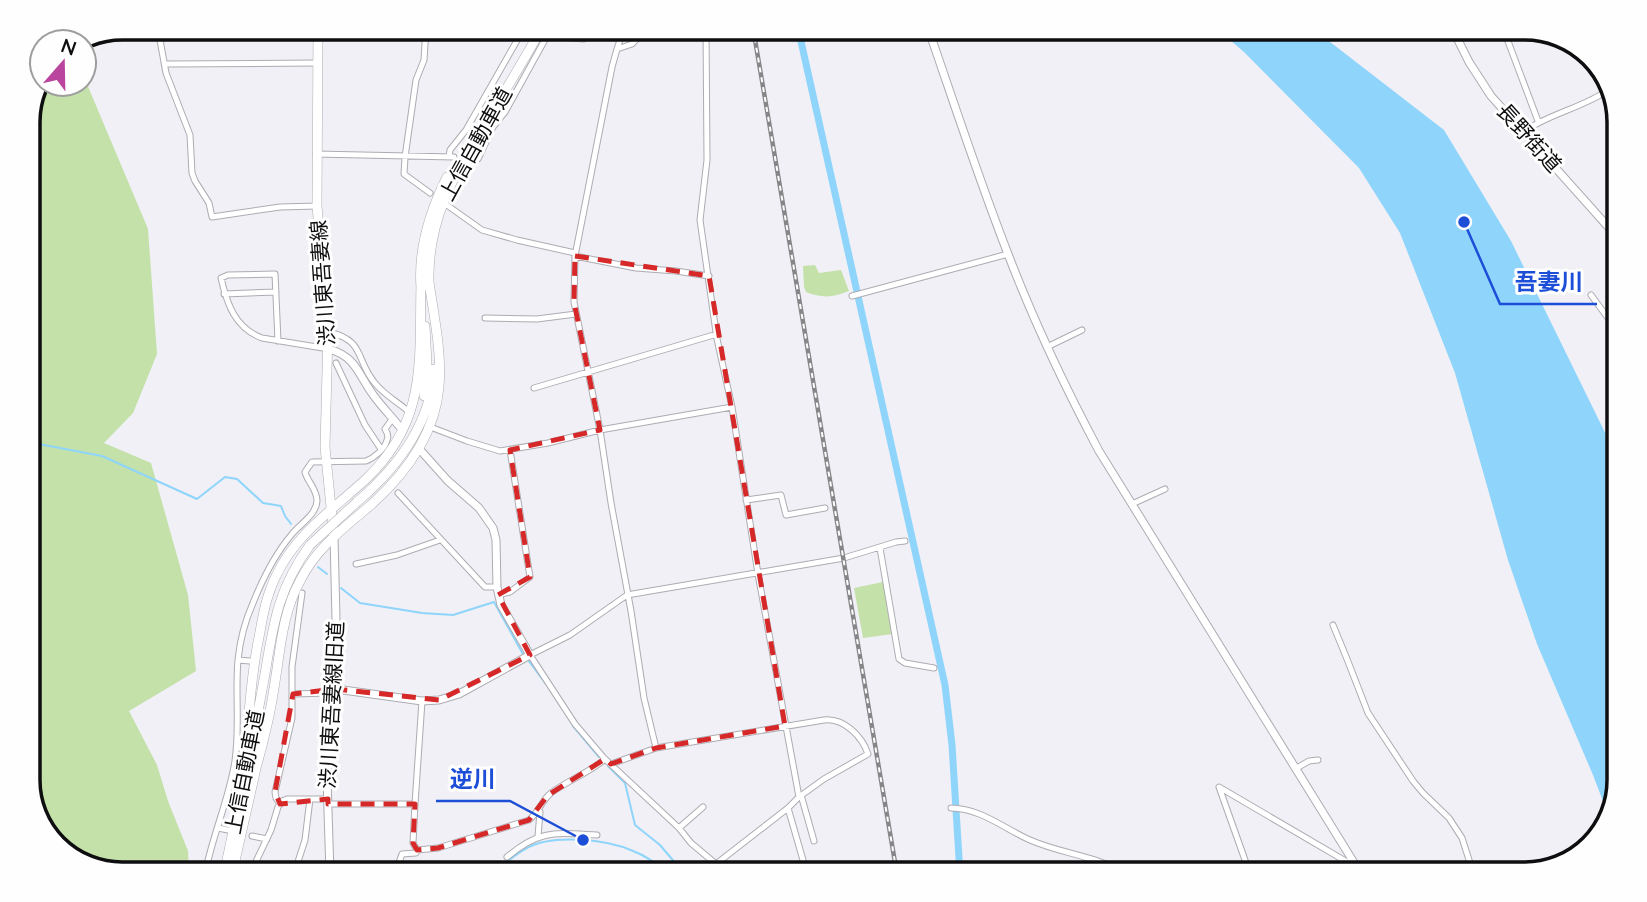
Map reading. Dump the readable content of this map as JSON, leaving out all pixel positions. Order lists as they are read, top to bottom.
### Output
{
  "streets": {
    "main road": ["上信自動車道", "渋川東吾妻線"],
    "street": ["長野街道", "渋川東吾妻線旧道"]
  },
  "crossings": [
    ["渋川東吾妻線", "渋川東吾妻線旧道"]
  ],
  "places": ["吾妻川", "逆川"],
  "north": "top"
}
